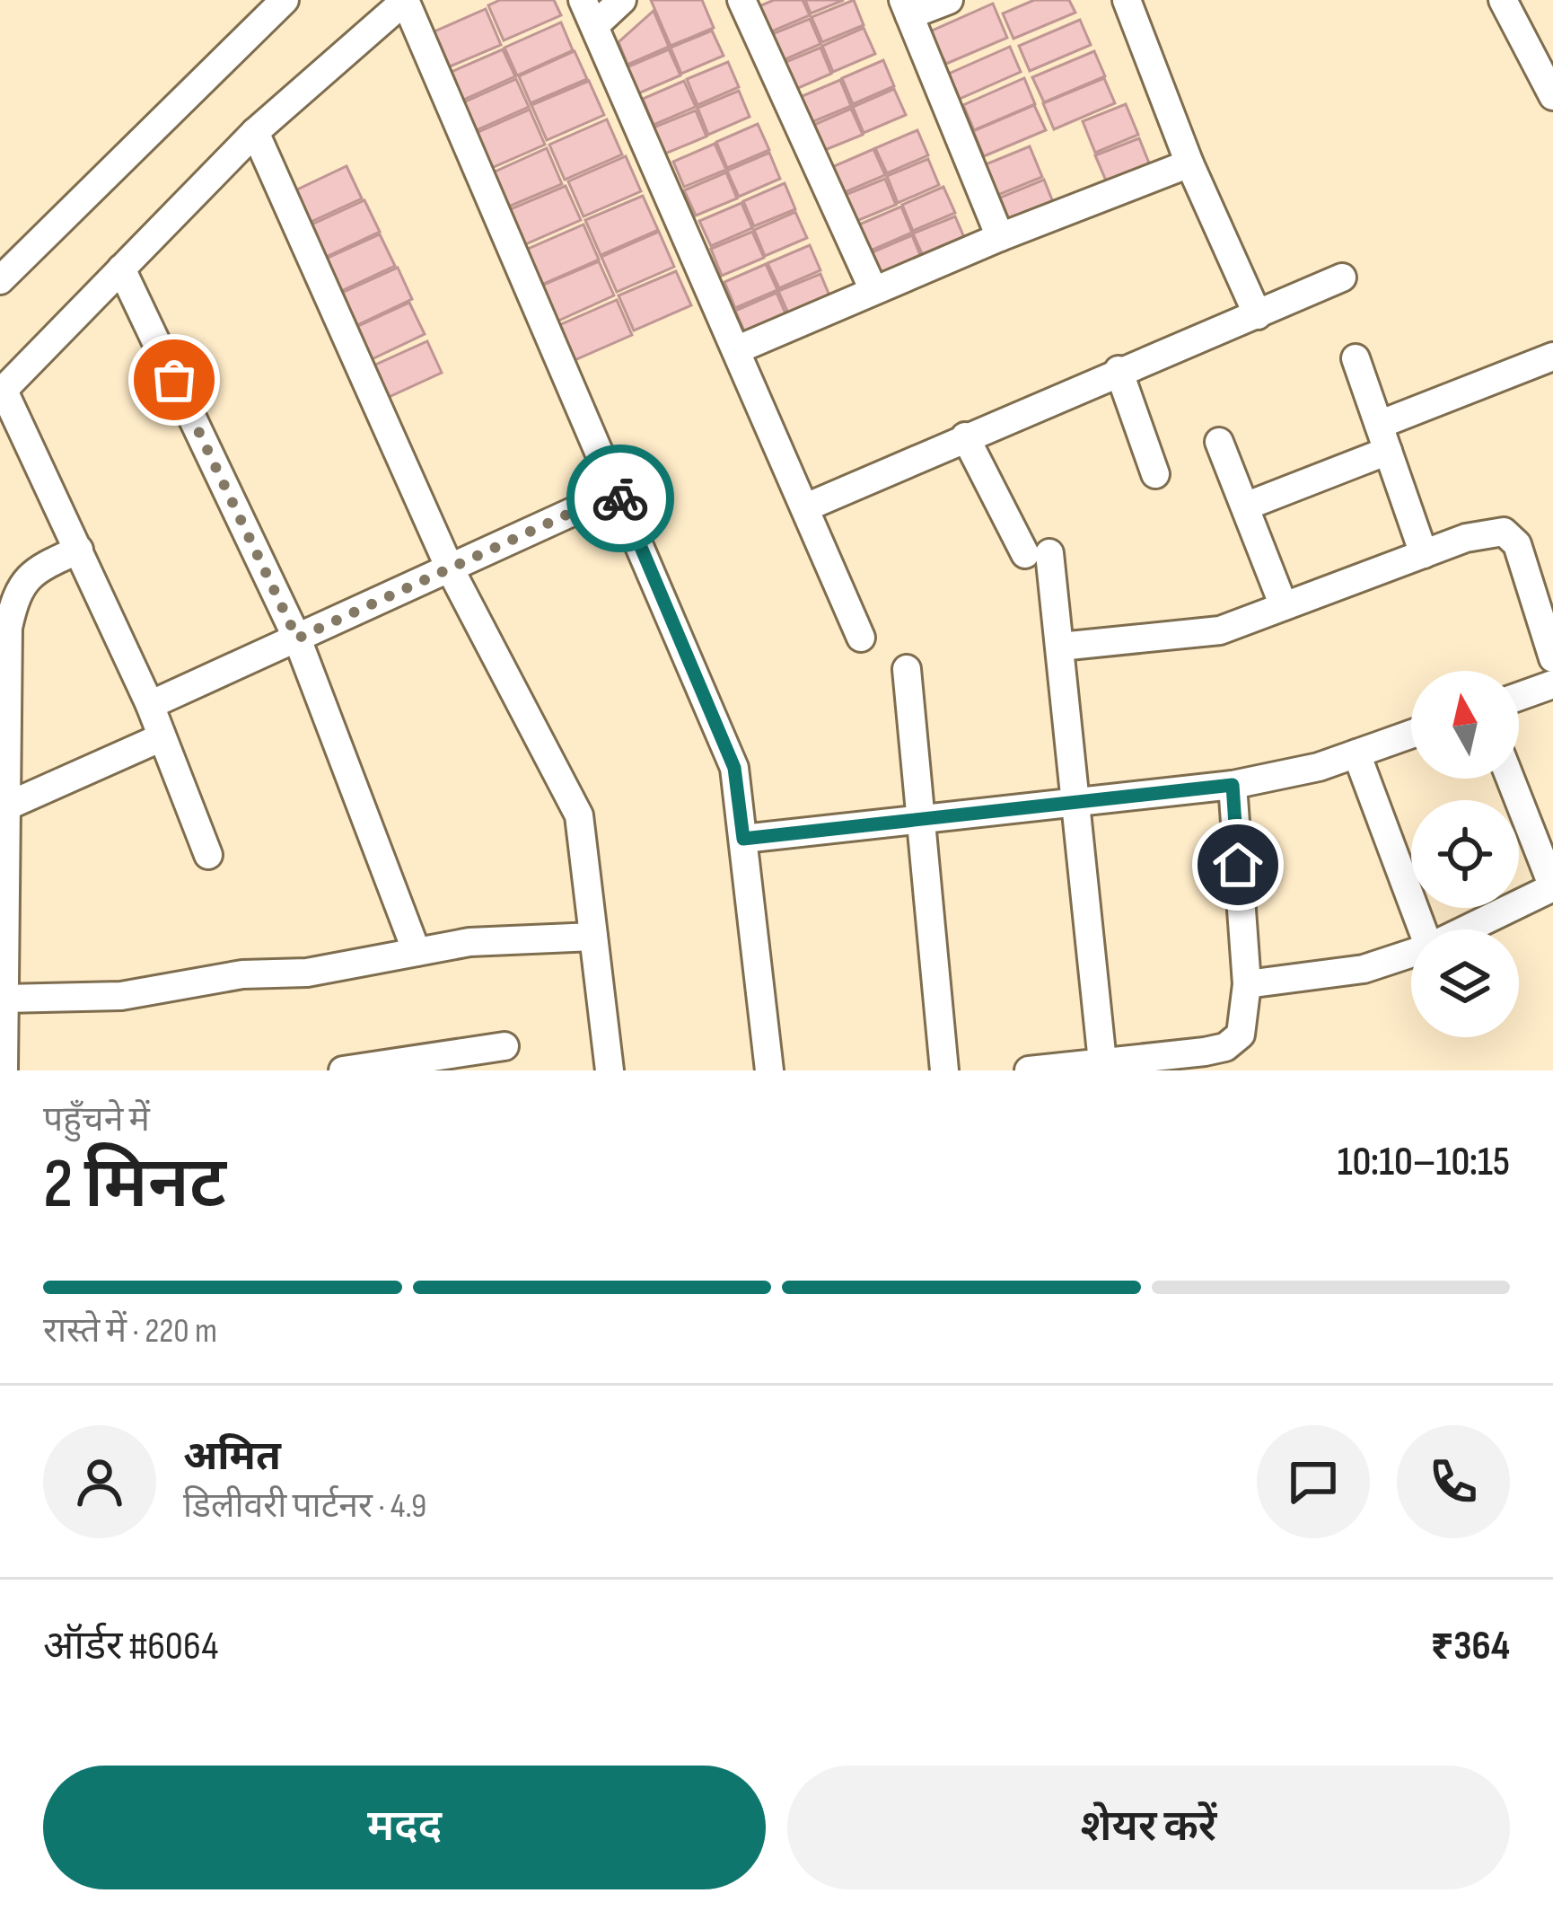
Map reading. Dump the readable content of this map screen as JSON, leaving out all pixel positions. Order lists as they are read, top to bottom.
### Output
{
  "north": "top",
  "page": {
    "heading": ["2 मिनट", "पहुँचने में", "10:10–10:15"],
    "panel": [
      "अमित",
      "डिलीवरी पार्टनर · 4.9",
      "ऑर्डर #6064",
      "₹364"
    ],
    "bar": "रास्ते में · 220 m",
    "buttons": ["मदद", "शेयर करें"]
  }
}
